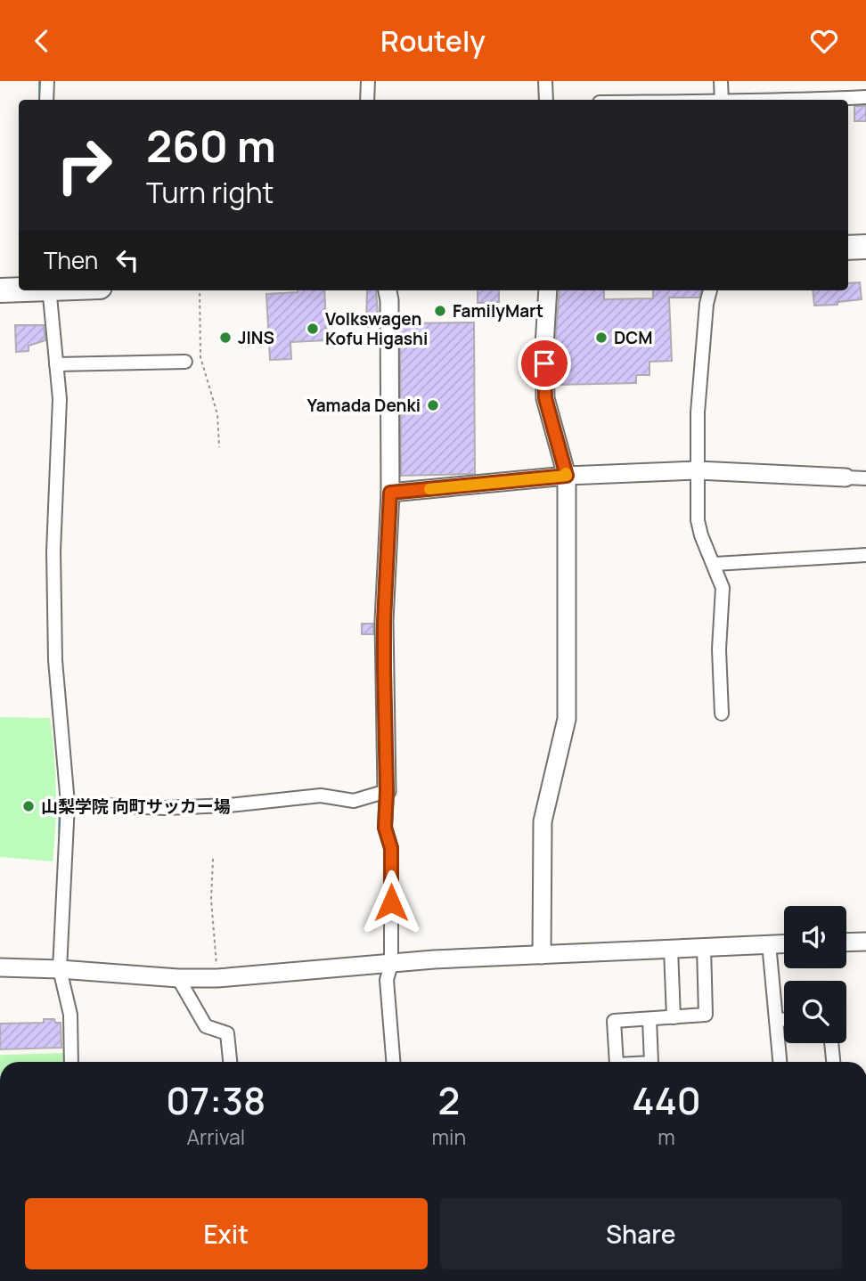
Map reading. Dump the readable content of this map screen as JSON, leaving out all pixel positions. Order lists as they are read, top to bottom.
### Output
{
  "places": [
    "FamilyMart",
    "Volkswagen Kofu Higashi",
    "JINS",
    "DCM",
    "Yamada Denki",
    "山梨学院 向町サッカー場"
  ],
  "page": {
    "header": "Routely",
    "turn": ["260 m", "Turn right"],
    "then": "Then",
    "eta": [
      "07:38",
      "Arrival",
      "2",
      "min",
      "440",
      "m"
    ],
    "buttons": ["Exit", "Share"]
  }
}
